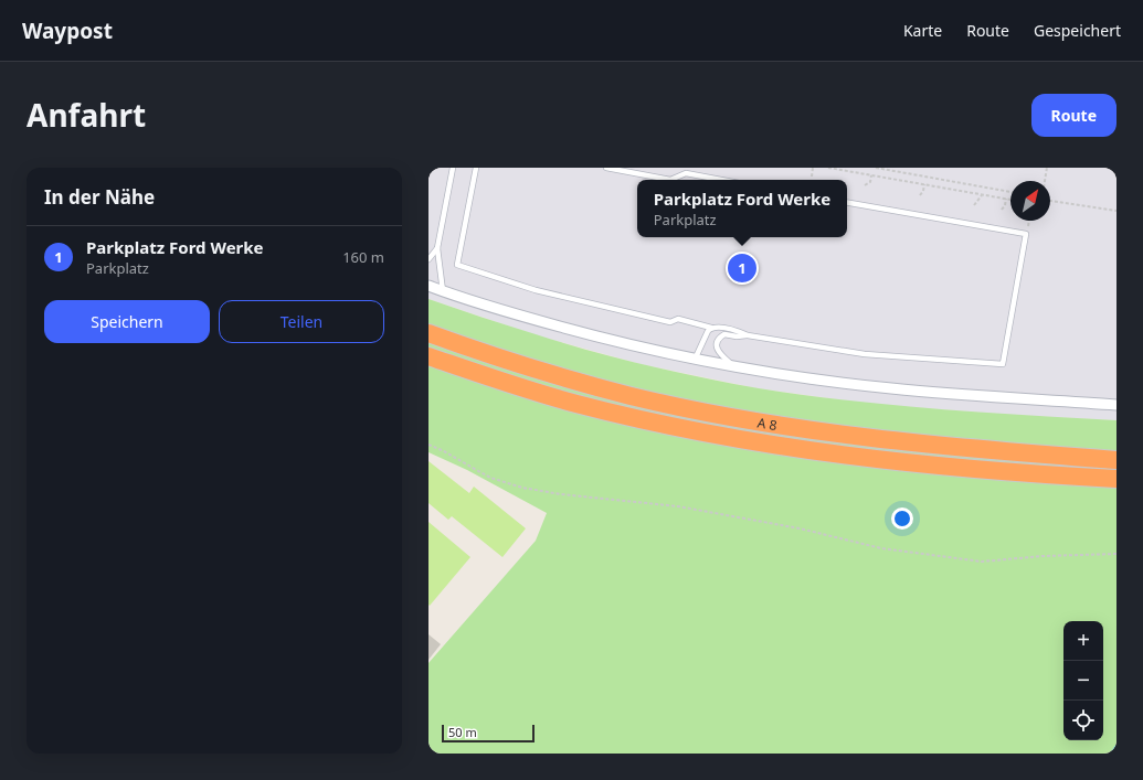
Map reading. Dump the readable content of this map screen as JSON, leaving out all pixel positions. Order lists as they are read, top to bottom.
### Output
{
  "streets": {
    "highway": ["A 8"]
  },
  "scale_bar": "50 m",
  "north": "top right",
  "page": {
    "header": "Waypost",
    "nav": ["Karte", "Route", "Gespeichert"],
    "title": "Anfahrt",
    "buttons": [
      "Route",
      ["Speichern", "Teilen"]
    ],
    "heading": "In der Nähe",
    "popup": ["Parkplatz Ford Werke", "Parkplatz"],
    "list": [
      {
        "mark": "1",
        "name": "Parkplatz Ford Werke",
        "note": "Parkplatz",
        "value": "160 m"
      }
    ],
    "pins": "1",
    "map_buttons": ["+", "−"],
    "scale": "50 m"
  }
}
